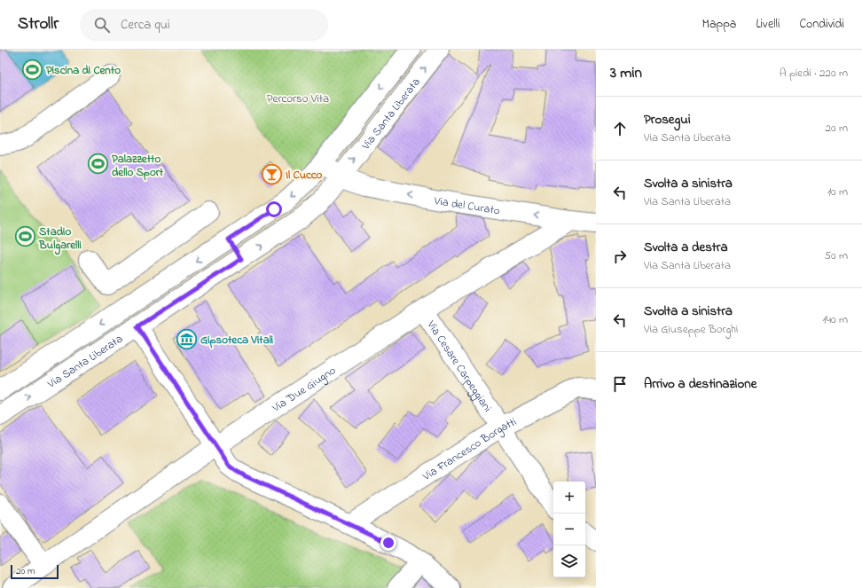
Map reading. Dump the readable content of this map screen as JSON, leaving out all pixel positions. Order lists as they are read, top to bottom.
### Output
{
  "streets": {
    "street": [
      "Via Santa Liberata",
      "Via del Curato",
      "Via Cesare Carpeggiani",
      "Via Due Giugno",
      "Via Francesco Borgatti"
    ]
  },
  "crossings": [
    ["Via Santa Liberata", "Via del Curato"],
    ["Via del Curato", "Via Due Giugno"],
    ["Via Cesare Carpeggiani", "Via Due Giugno"],
    ["Via Cesare Carpeggiani", "Via Francesco Borgatti"]
  ],
  "one_way": ["Via del Curato"],
  "parks": ["Percorso Vita"],
  "places": {
    "sports": ["Piscina di Cento", "Palazzetto dello Sport", "Stadio Bulgarelli"],
    "bar": ["Il Cucco"],
    "museum": ["Gipsoteca Vitali"]
  },
  "scale_bar": "20 m",
  "page": {
    "header": "Strollr",
    "search": "Cerca qui",
    "nav": ["Mappa", "Livelli", "Condividi"],
    "heading": ["3 min", "A piedi · 220 m"],
    "list": [
      ["Prosegui", "Via Santa Liberata", "20 m"],
      ["Svolta a sinistra", "Via Santa Liberata", "10 m"],
      ["Svolta a destra", "Via Santa Liberata", "50 m"],
      ["Svolta a sinistra", "Via Giuseppe Borghi", "140 m"],
      "Arrivo a destinazione"
    ],
    "map_buttons": ["+", "−"],
    "scale": "20 m"
  }
}
